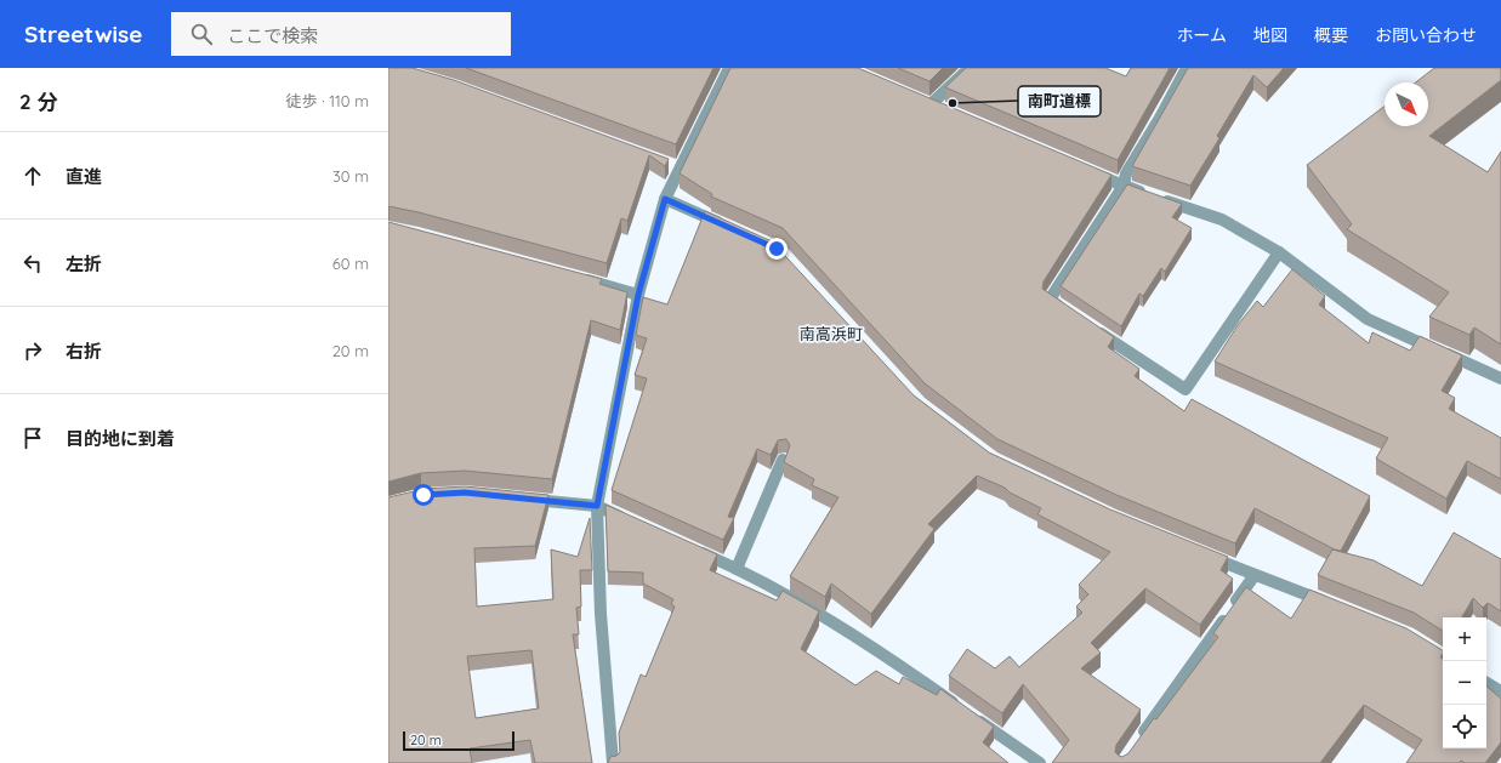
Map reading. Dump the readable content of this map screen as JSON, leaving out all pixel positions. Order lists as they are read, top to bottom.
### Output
{
  "districts": ["南高浜町"],
  "places": ["南町道標"],
  "scale_bar": "20 m",
  "north": "bottom right",
  "page": {
    "header": "Streetwise",
    "search": "ここで検索",
    "nav": [
      "ホーム",
      "地図",
      "概要",
      "お問い合わせ"
    ],
    "heading": ["2 分", "徒歩 · 110 m"],
    "list": [
      ["直進", "30 m"],
      ["左折", "60 m"],
      ["右折", "20 m"],
      "目的地に到着"
    ],
    "map_buttons": ["+", "−"],
    "scale": "20 m"
  }
}
